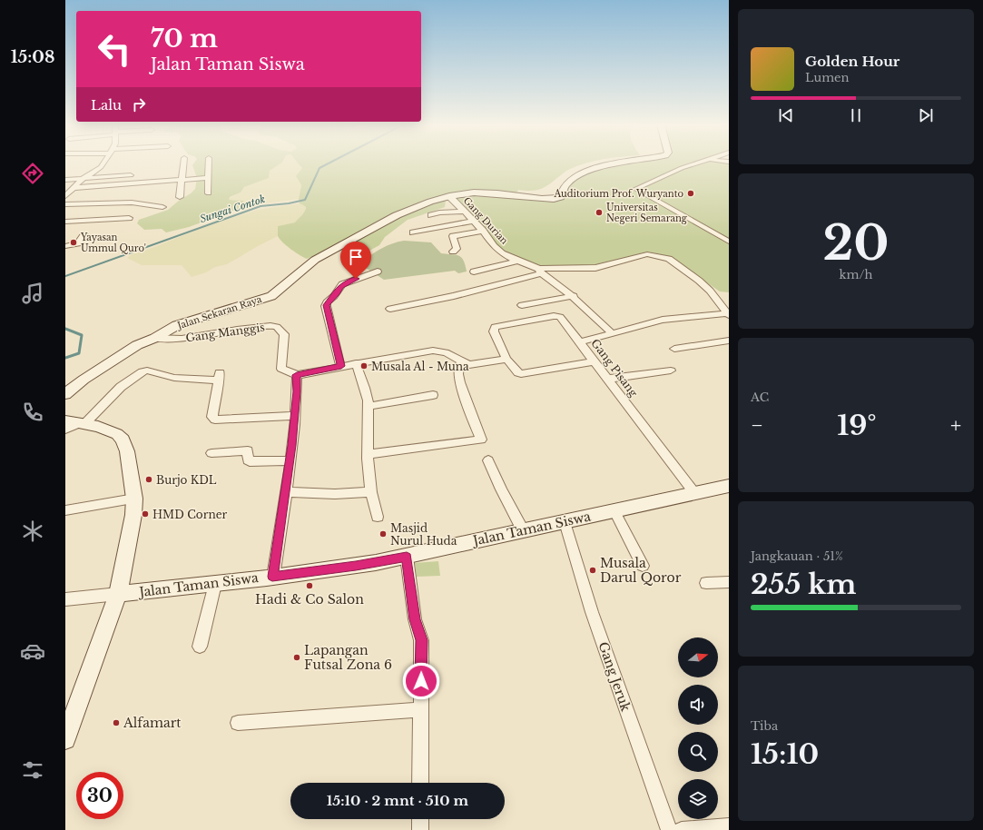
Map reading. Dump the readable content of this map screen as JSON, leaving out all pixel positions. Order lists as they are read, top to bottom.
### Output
{
  "streets": {
    "main road": ["Jalan Sekaran Raya", "Jalan Taman Siswa"],
    "street": [
      "Gang Durian",
      "Gang Manggis",
      "Gang Pisang",
      "Gang Jeruk"
    ]
  },
  "crossings": [
    ["Gang Durian", "Jalan Sekaran Raya"],
    ["Gang Durian", "Gang Pisang"],
    ["Jalan Sekaran Raya", "Gang Manggis"],
    ["Gang Pisang", "Jalan Taman Siswa"],
    ["Jalan Taman Siswa", "Gang Jeruk"]
  ],
  "water": ["Sungai Contok"],
  "places": [
    "Auditorium Prof. Wuryanto",
    "Universitas Negeri Semarang",
    "Yayasan Ummul Quro'",
    "Musala Al - Muna",
    "Burjo KDL",
    "HMD Corner",
    "Masjid Nurul Huda",
    "Musala Darul Qoror",
    "Hadi & Co Salon",
    "Lapangan Futsal Zona 6",
    "Alfamart"
  ],
  "north": "right",
  "page": {
    "tabs": "15:08",
    "turn": ["70 m", "Jalan Taman Siswa"],
    "song": ["Golden Hour", "Lumen"],
    "then": "Lalu",
    "tile": [
      ["20", "km/h"],
      "AC",
      ["Jangkauan · 51%", "255 km"],
      ["Tiba", "15:10"]
    ],
    "heat": ["−", "19°", "+"],
    "limit": "30",
    "trip": "15:10 · 2 mnt · 510 m"
  }
}
